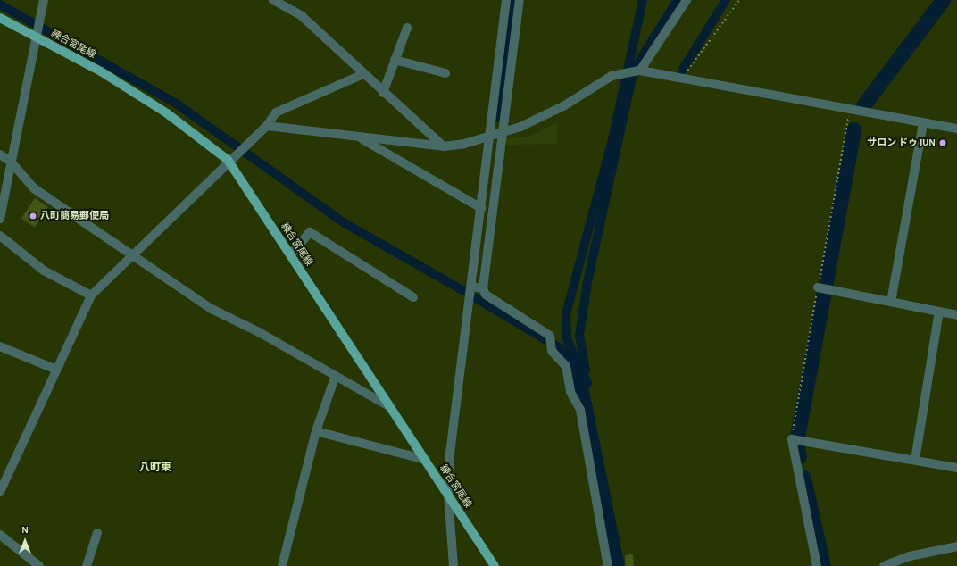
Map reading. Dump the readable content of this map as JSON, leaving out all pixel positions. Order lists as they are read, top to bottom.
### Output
{
  "streets": {
    "main road": ["練合宮尾線"]
  },
  "districts": ["八町東"],
  "places": ["サロン ドゥ JUN", "八町簡易郵便局"],
  "north": "top"
}
